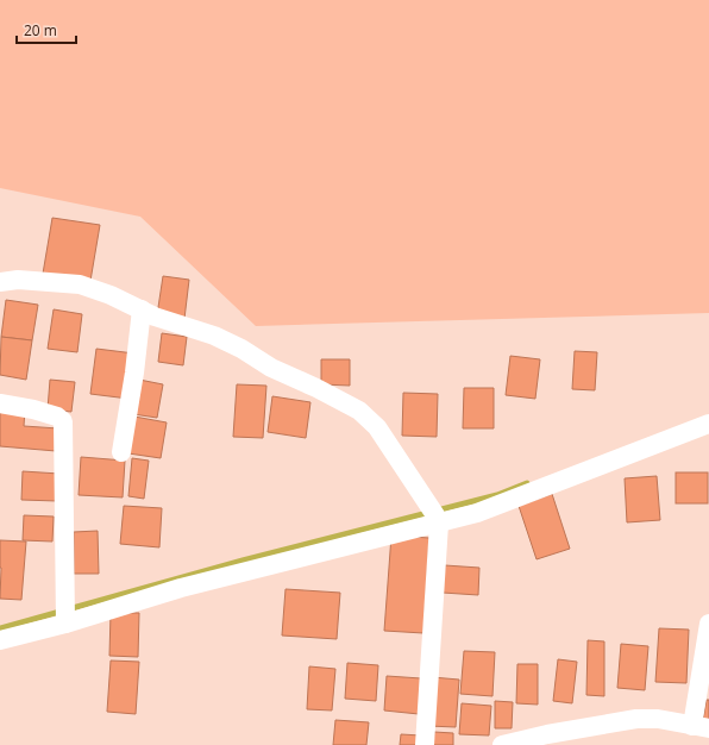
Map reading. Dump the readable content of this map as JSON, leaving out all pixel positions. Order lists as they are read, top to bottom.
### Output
{
  "scale_bar": "20 m"
}
